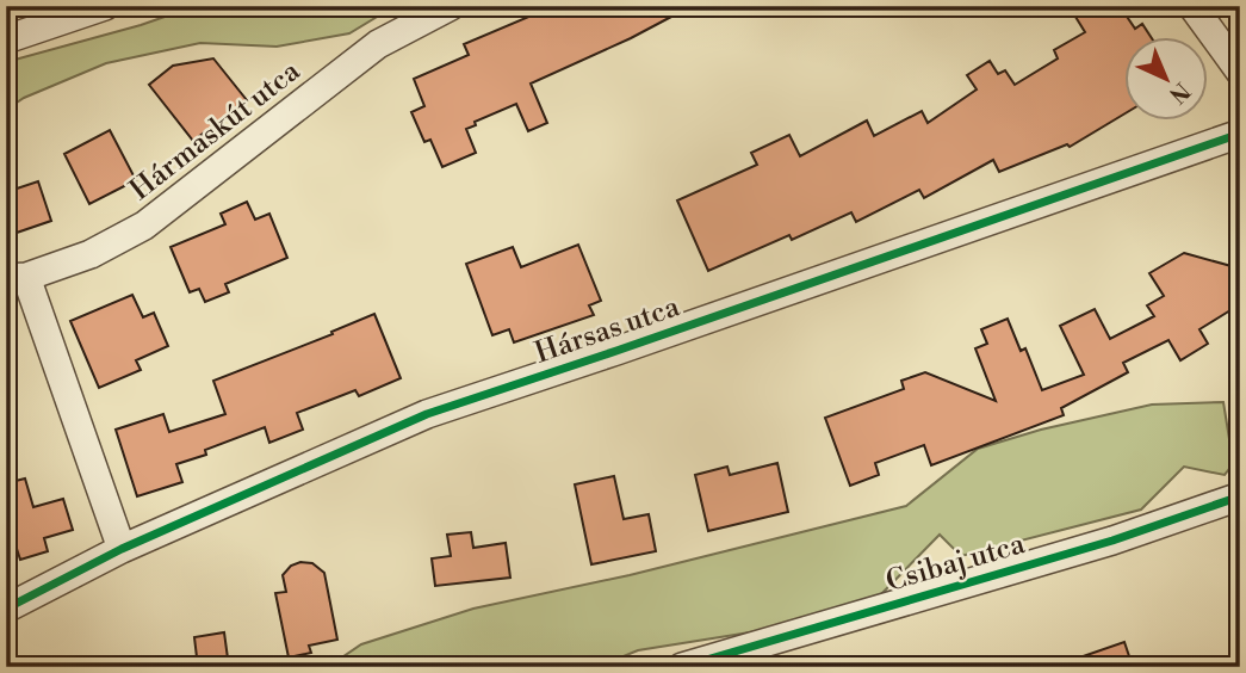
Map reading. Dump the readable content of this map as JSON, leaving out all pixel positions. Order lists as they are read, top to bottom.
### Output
{
  "streets": {
    "street": ["Hármaskút utca", "Hársas utca", "Csibaj utca"]
  },
  "north": "bottom right"
}
